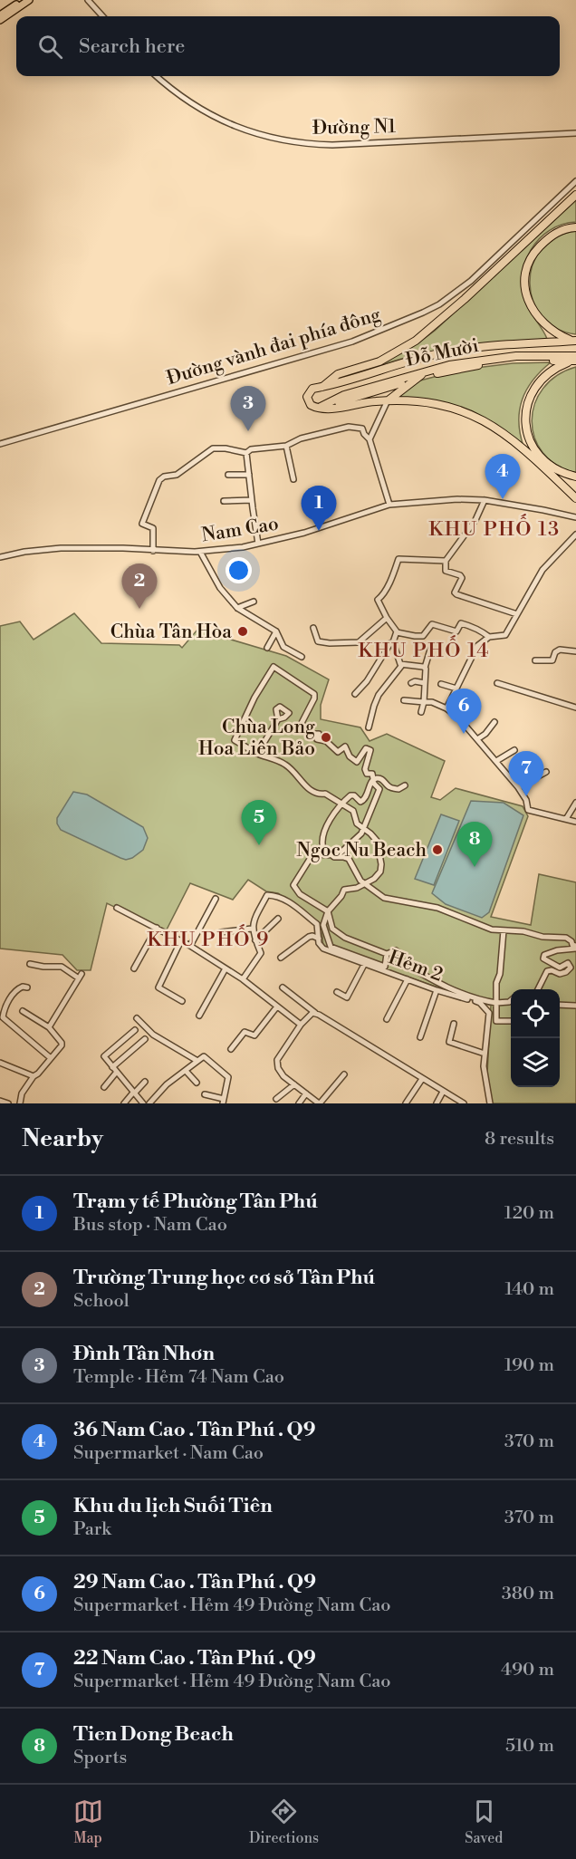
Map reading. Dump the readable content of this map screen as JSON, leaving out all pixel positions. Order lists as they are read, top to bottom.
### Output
{
  "streets": {
    "highway": ["Đỗ Mười"],
    "street": [
      "Đường N1",
      "Đường vành đai phía đông",
      "Nam Cao",
      "Hẻm 2"
    ]
  },
  "districts": ["KHU PHỐ 13", "KHU PHỐ 14", "KHU PHỐ 9"],
  "places": ["Chùa Tân Hòa", "Chùa Long Hoa Liên Bảo", "Ngoc Nu Beach"],
  "page": {
    "search": "Search here",
    "pins": [
      "3",
      "4",
      "1",
      "2",
      "6",
      "7",
      "5",
      "8"
    ],
    "heading": ["Nearby", "8 results"],
    "list": [
      {
        "mark": "1",
        "name": "Trạm y tế Phường Tân Phú",
        "note": "Bus stop · Nam Cao",
        "value": "120 m"
      },
      {
        "mark": "2",
        "name": "Trường Trung học cơ sở Tân Phú",
        "note": "School",
        "value": "140 m"
      },
      {
        "mark": "3",
        "name": "Đình Tân Nhơn",
        "note": "Temple · Hẻm 74 Nam Cao",
        "value": "190 m"
      },
      {
        "mark": "4",
        "name": "36 Nam Cao . Tân Phú . Q9",
        "note": "Supermarket · Nam Cao",
        "value": "370 m"
      },
      {
        "mark": "5",
        "name": "Khu du lịch Suối Tiên",
        "note": "Park",
        "value": "370 m"
      },
      {
        "mark": "6",
        "name": "29 Nam Cao . Tân Phú . Q9",
        "note": "Supermarket · Hẻm 49 Đường Nam Cao",
        "value": "380 m"
      },
      {
        "mark": "7",
        "name": "22 Nam Cao . Tân Phú . Q9",
        "note": "Supermarket · Hẻm 49 Đường Nam Cao",
        "value": "490 m"
      },
      {
        "mark": "8",
        "name": "Tien Dong Beach",
        "note": "Sports",
        "value": "510 m"
      }
    ],
    "nav": ["Map", "Directions", "Saved"]
  }
}
